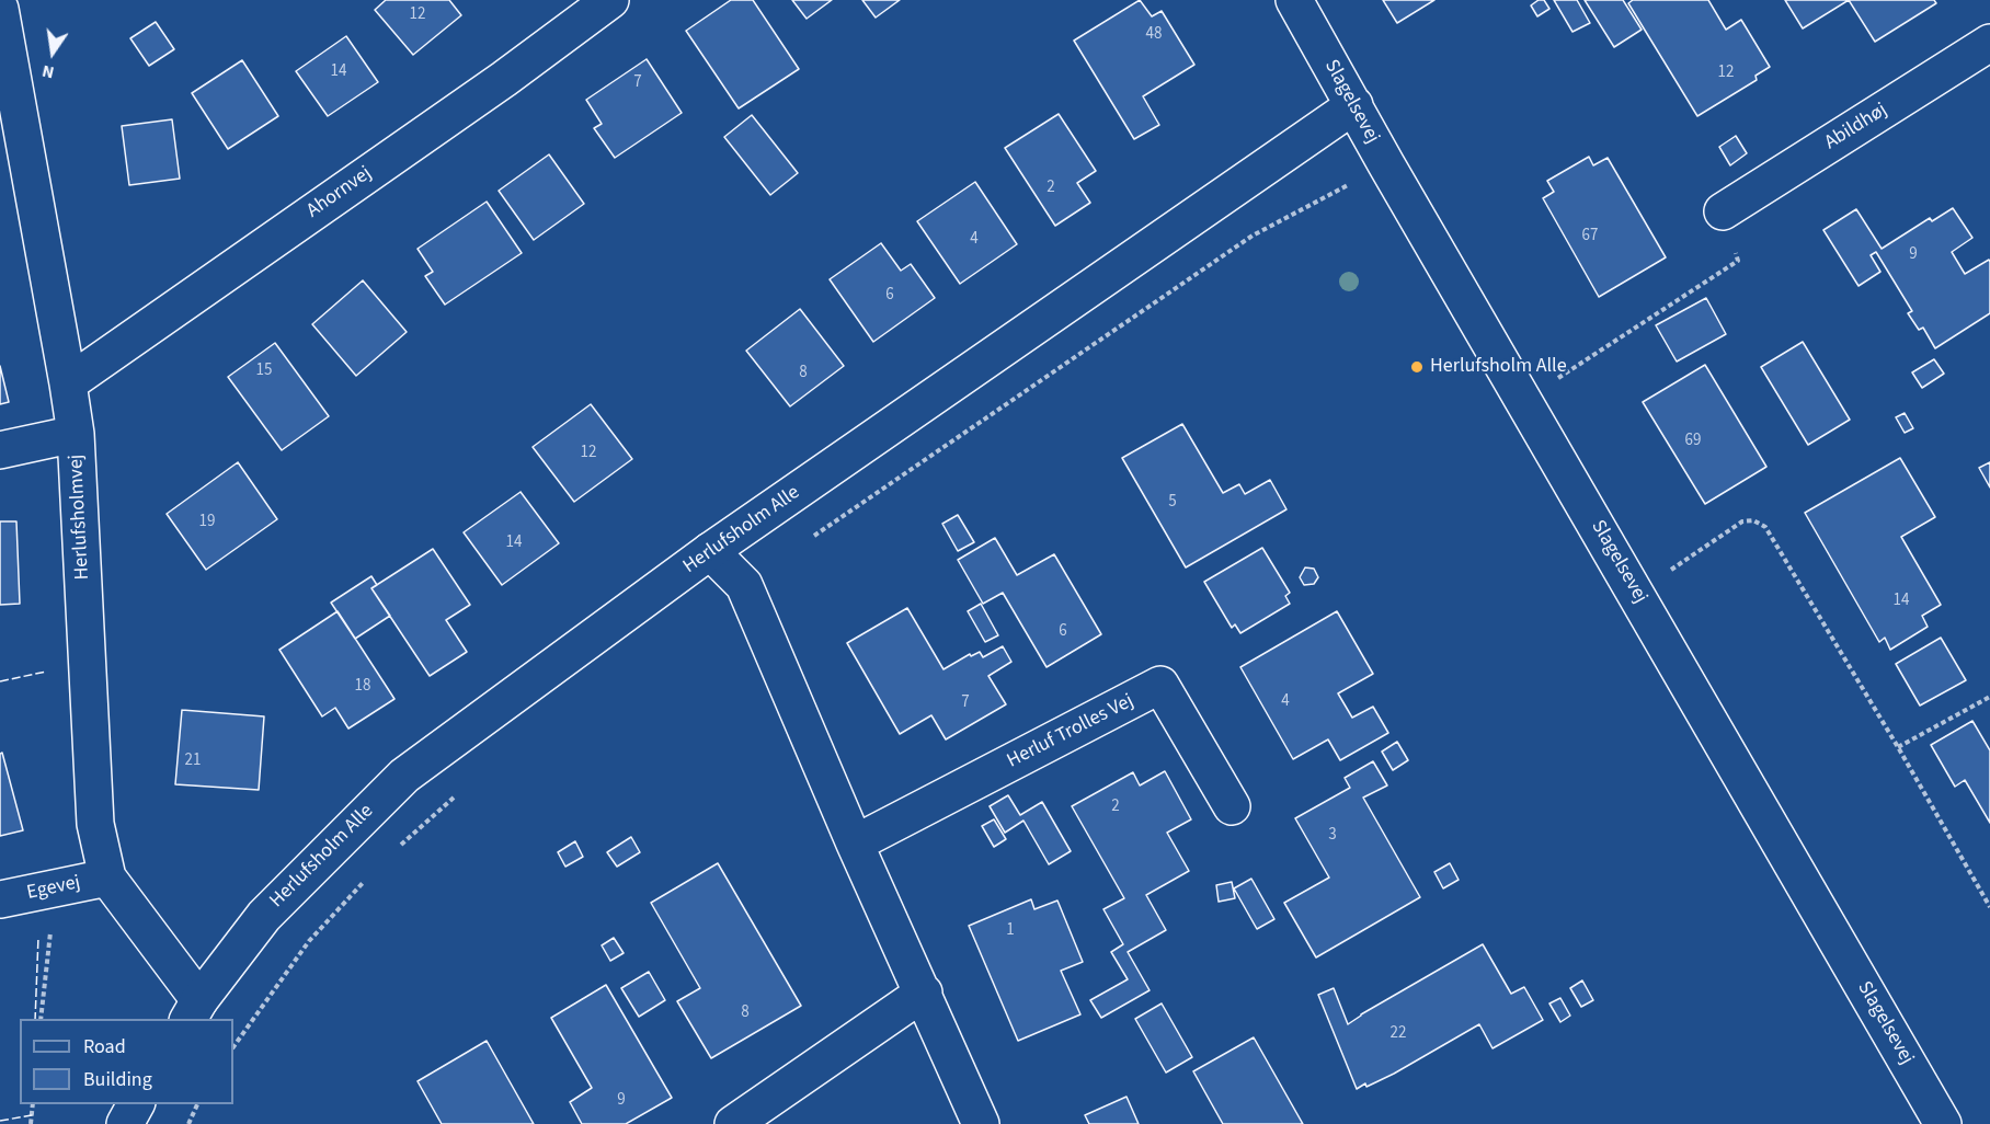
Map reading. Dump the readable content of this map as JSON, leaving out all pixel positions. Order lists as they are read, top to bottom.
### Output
{
  "streets": {
    "street": [
      "Slagelsevej",
      "Abildhøj",
      "Ahornvej",
      "Herlufsholmvej",
      "Herlufsholm Alle",
      "Herluf Trolles Vej",
      "Egevej"
    ]
  },
  "crossings": [
    ["Slagelsevej", "Herlufsholm Alle"],
    ["Ahornvej", "Herlufsholmvej"],
    ["Herlufsholmvej", "Herlufsholm Alle"],
    ["Herlufsholmvej", "Egevej"]
  ],
  "places": ["Herlufsholm Alle"],
  "house_numbers": [
    "12",
    "48",
    "14",
    "12",
    "7",
    "2",
    "67",
    "4",
    "9",
    "6",
    "15",
    "8",
    "69",
    "12",
    "5",
    "19",
    "14",
    "14",
    "6",
    "18",
    "4",
    "7",
    "21",
    "2",
    "3",
    "1",
    "8",
    "22",
    "9"
  ],
  "legend": ["Road", "Building"],
  "north": "bottom"
}
